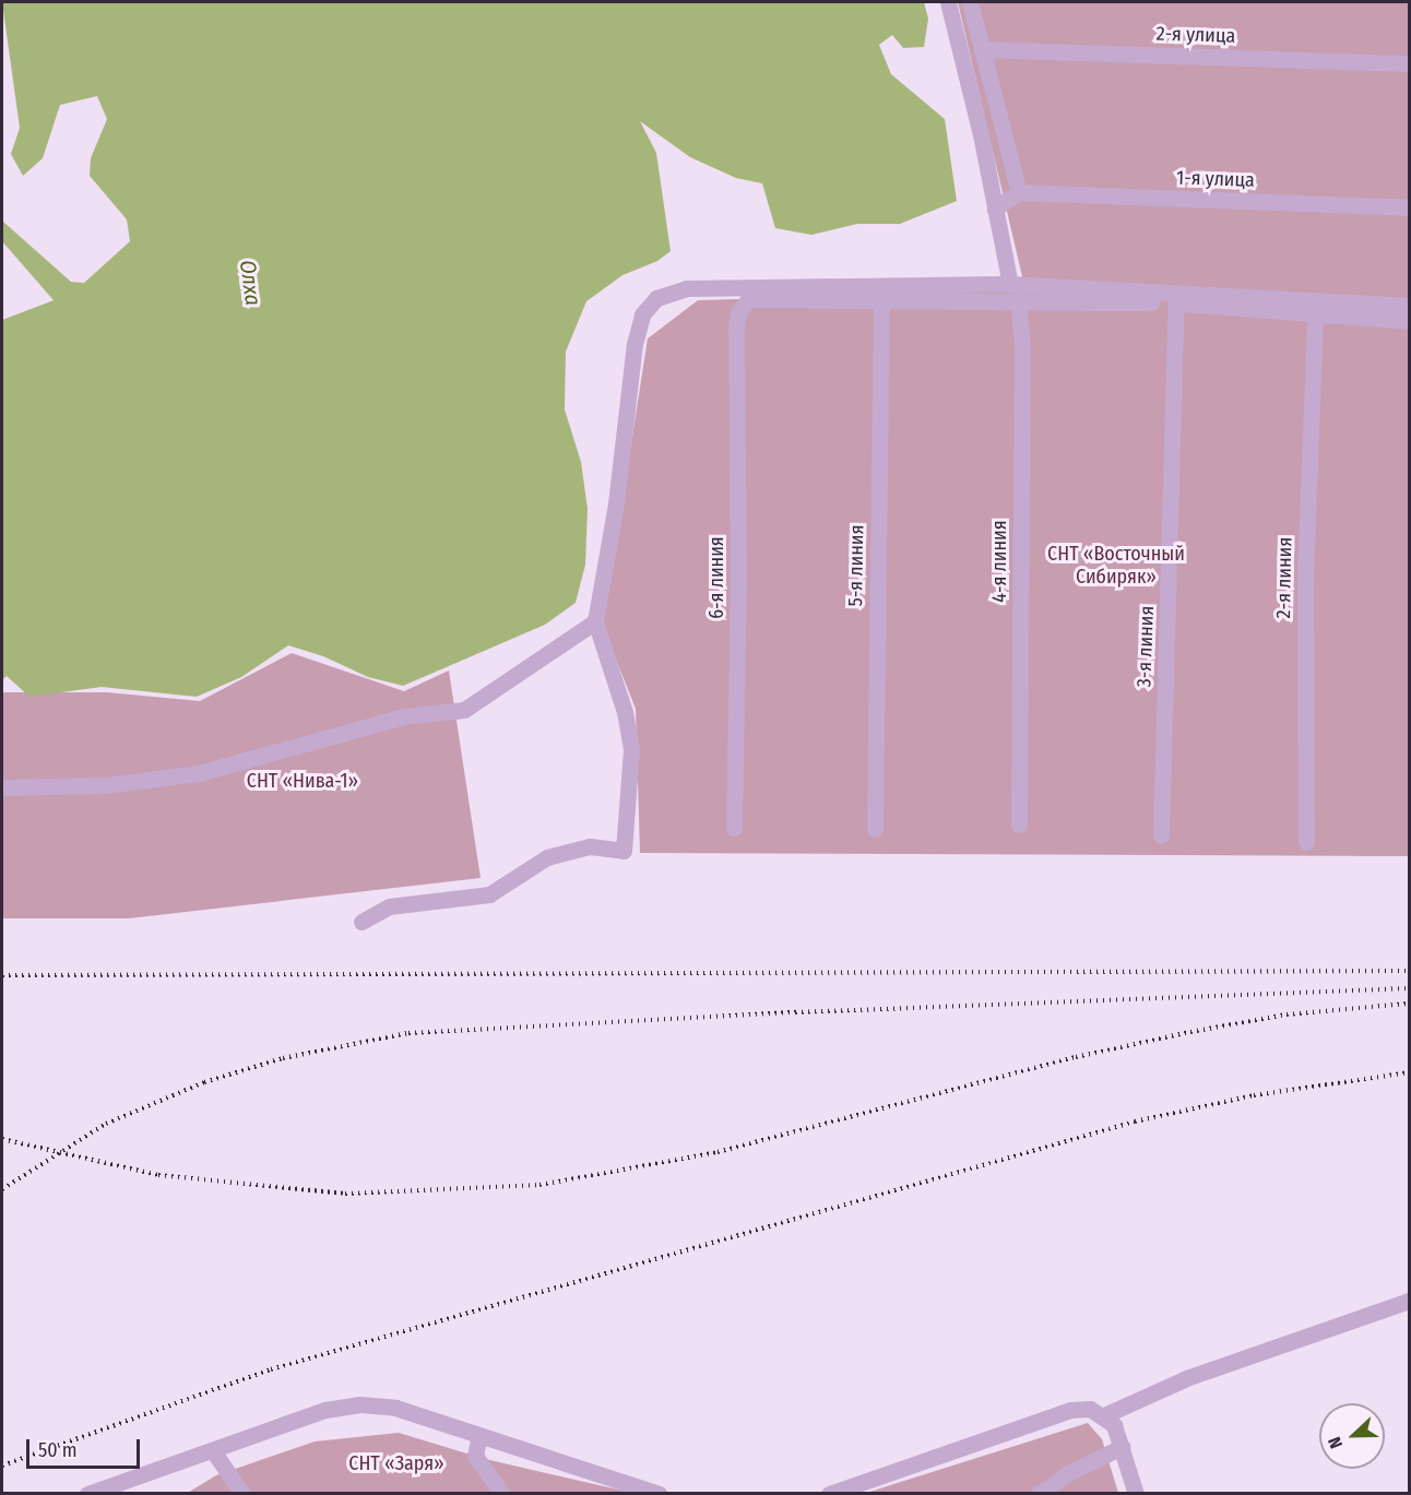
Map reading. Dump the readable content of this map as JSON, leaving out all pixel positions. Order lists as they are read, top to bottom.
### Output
{
  "streets": {
    "street": [
      "2-я улица",
      "1-я улица",
      "4-я линия",
      "5-я линия",
      "6-я линия",
      "2-я линия",
      "3-я линия"
    ]
  },
  "crossings": [
    ["5-я линия", "6-я линия"]
  ],
  "water": ["Олха"],
  "parks": ["СНТ «Восточный Сибиряк»", "СНТ «Нива-1»", "СНТ «Заря»"],
  "scale_bar": "50 m",
  "north": "left"
}
